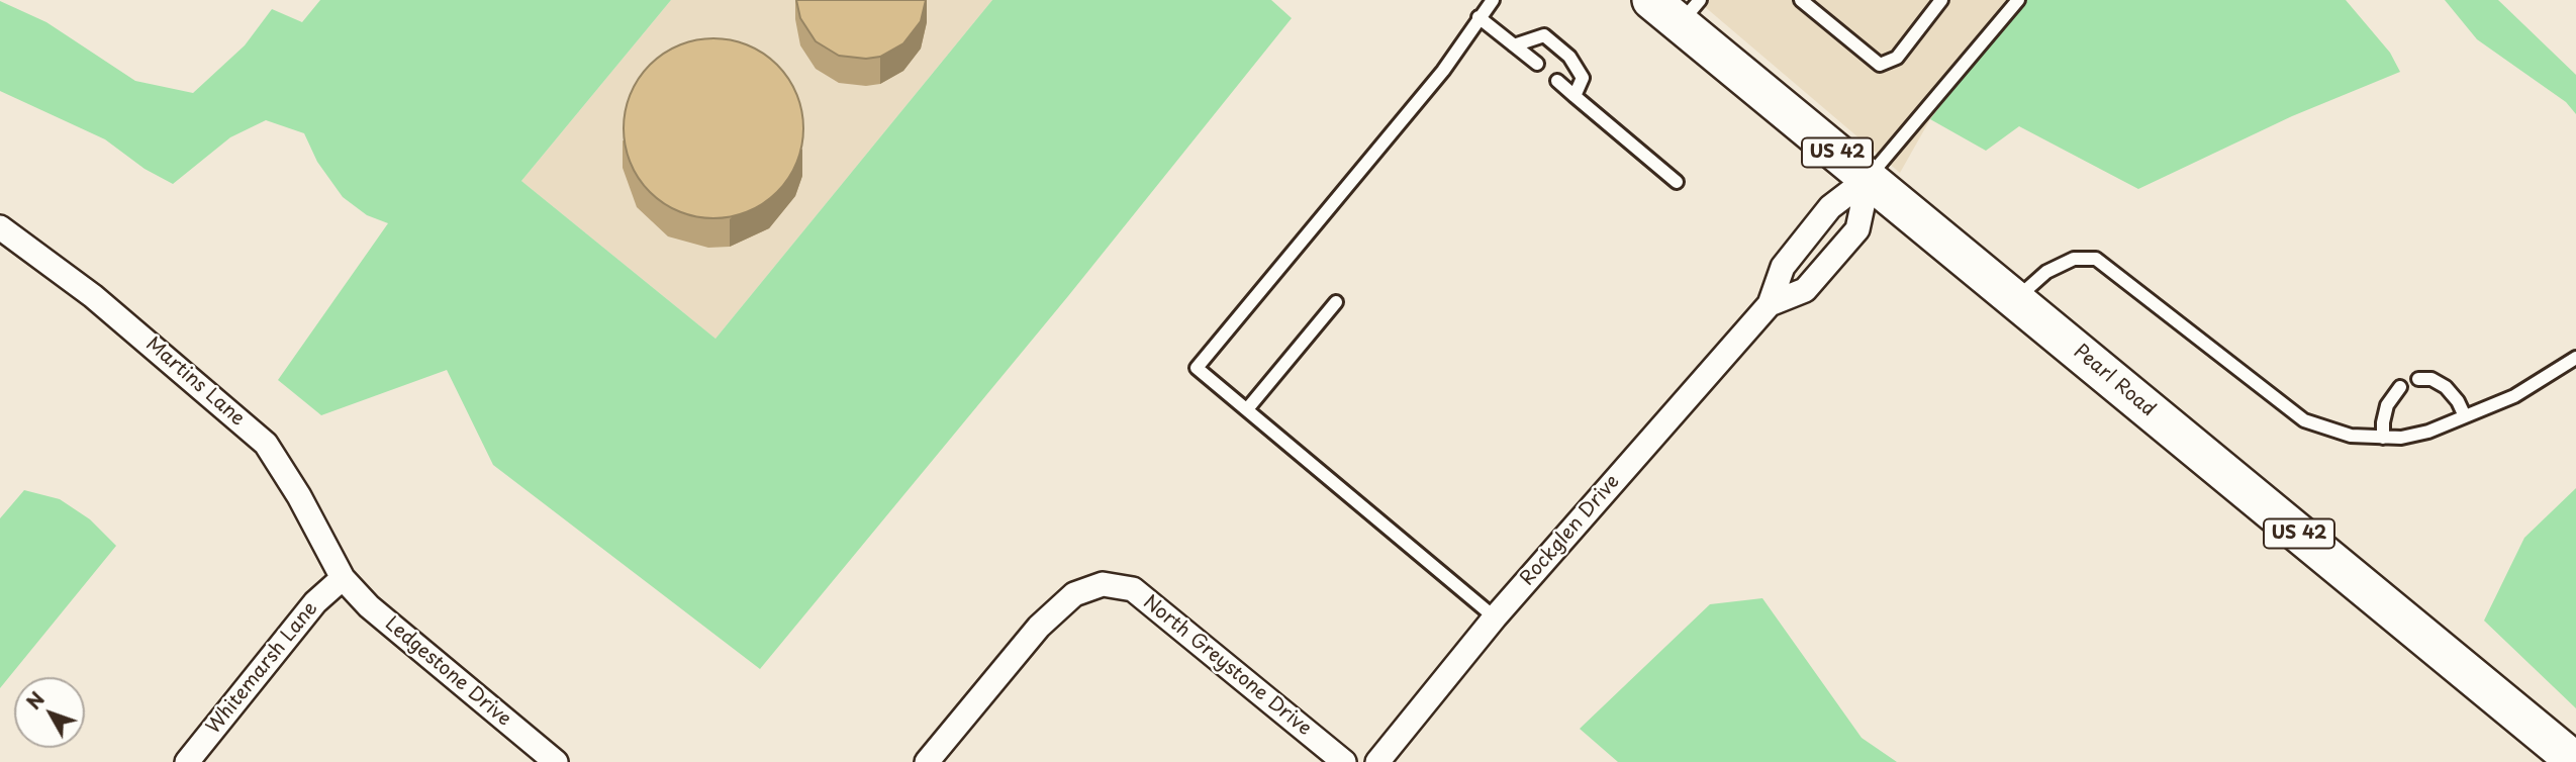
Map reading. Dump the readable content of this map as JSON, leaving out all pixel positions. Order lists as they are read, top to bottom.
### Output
{
  "streets": {
    "main road": ["US 42", "Pearl Road"],
    "street": [
      "Martins Lane",
      "Rockglen Drive",
      "North Greystone Drive",
      "Whitemarsh Lane",
      "Ledgestone Drive"
    ]
  },
  "crossings": [
    ["Pearl Road", "Rockglen Drive"],
    ["Martins Lane", "Whitemarsh Lane"],
    ["Martins Lane", "Ledgestone Drive"],
    ["Whitemarsh Lane", "Ledgestone Drive"]
  ],
  "north": "top left"
}
